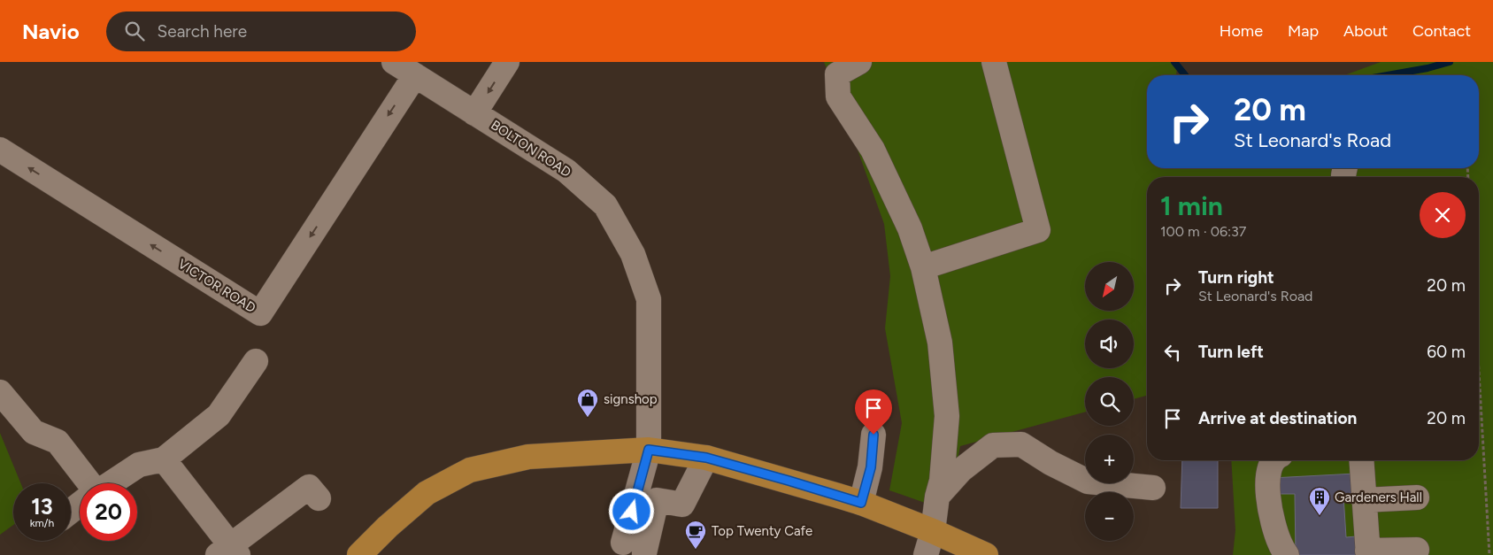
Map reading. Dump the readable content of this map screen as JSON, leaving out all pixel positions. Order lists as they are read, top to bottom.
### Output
{
  "streets": {
    "street": ["BOLTON ROAD", "VICTOR ROAD"]
  },
  "crossings": [
    ["BOLTON ROAD", "VICTOR ROAD"]
  ],
  "places": {
    "shop": ["signshop"],
    "building": ["Gardeners Hall"],
    "cafe": ["Top Twenty Cafe"]
  },
  "north": "bottom left",
  "page": {
    "header": "Navio",
    "search": "Search here",
    "nav": [
      "Home",
      "Map",
      "About",
      "Contact"
    ],
    "turn": ["20 m", "St Leonard's Road"],
    "heading": ["1 min", "100 m · 06:37"],
    "list": [
      {
        "name": "Turn right",
        "note": "St Leonard's Road",
        "value": "20 m"
      },
      {
        "name": "Turn left",
        "value": "60 m"
      },
      {
        "name": "Arrive at destination",
        "value": "20 m"
      }
    ],
    "map_buttons": ["+", "−"],
    "speed": "13 km/h",
    "limit": "20"
  }
}
